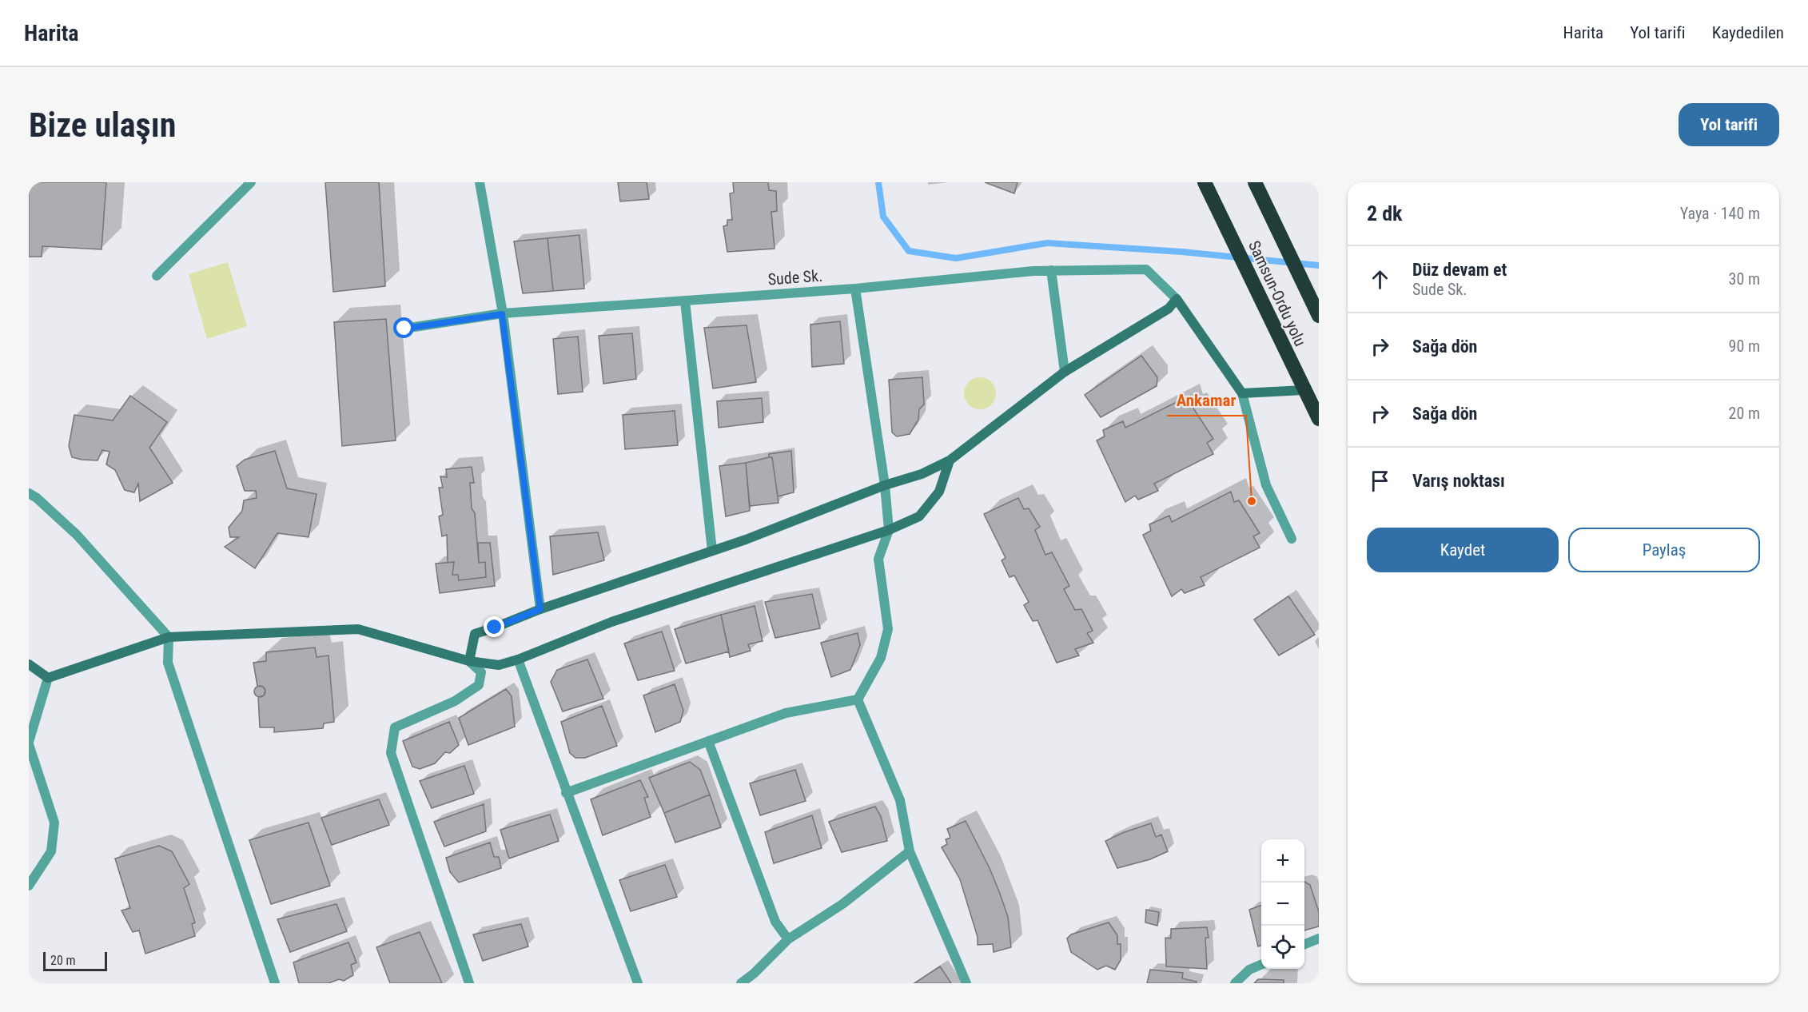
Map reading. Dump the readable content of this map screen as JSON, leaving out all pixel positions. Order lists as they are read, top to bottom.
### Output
{
  "streets": {
    "highway": ["Samsun-Ordu yolu"],
    "street": ["Sude Sk."]
  },
  "places": ["Ankamar"],
  "scale_bar": "20 m",
  "page": {
    "header": "Harita",
    "nav": ["Harita", "Yol tarifi", "Kaydedilen"],
    "buttons": [
      "Yol tarifi",
      ["Kaydet", "Paylaş"]
    ],
    "title": "Bize ulaşın",
    "heading": ["2 dk", "Yaya · 140 m"],
    "list": [
      ["Düz devam et", "Sude Sk.", "30 m"],
      ["Sağa dön", "90 m"],
      ["Sağa dön", "20 m"],
      "Varış noktası"
    ],
    "map_buttons": ["+", "−"],
    "scale": "20 m"
  }
}
